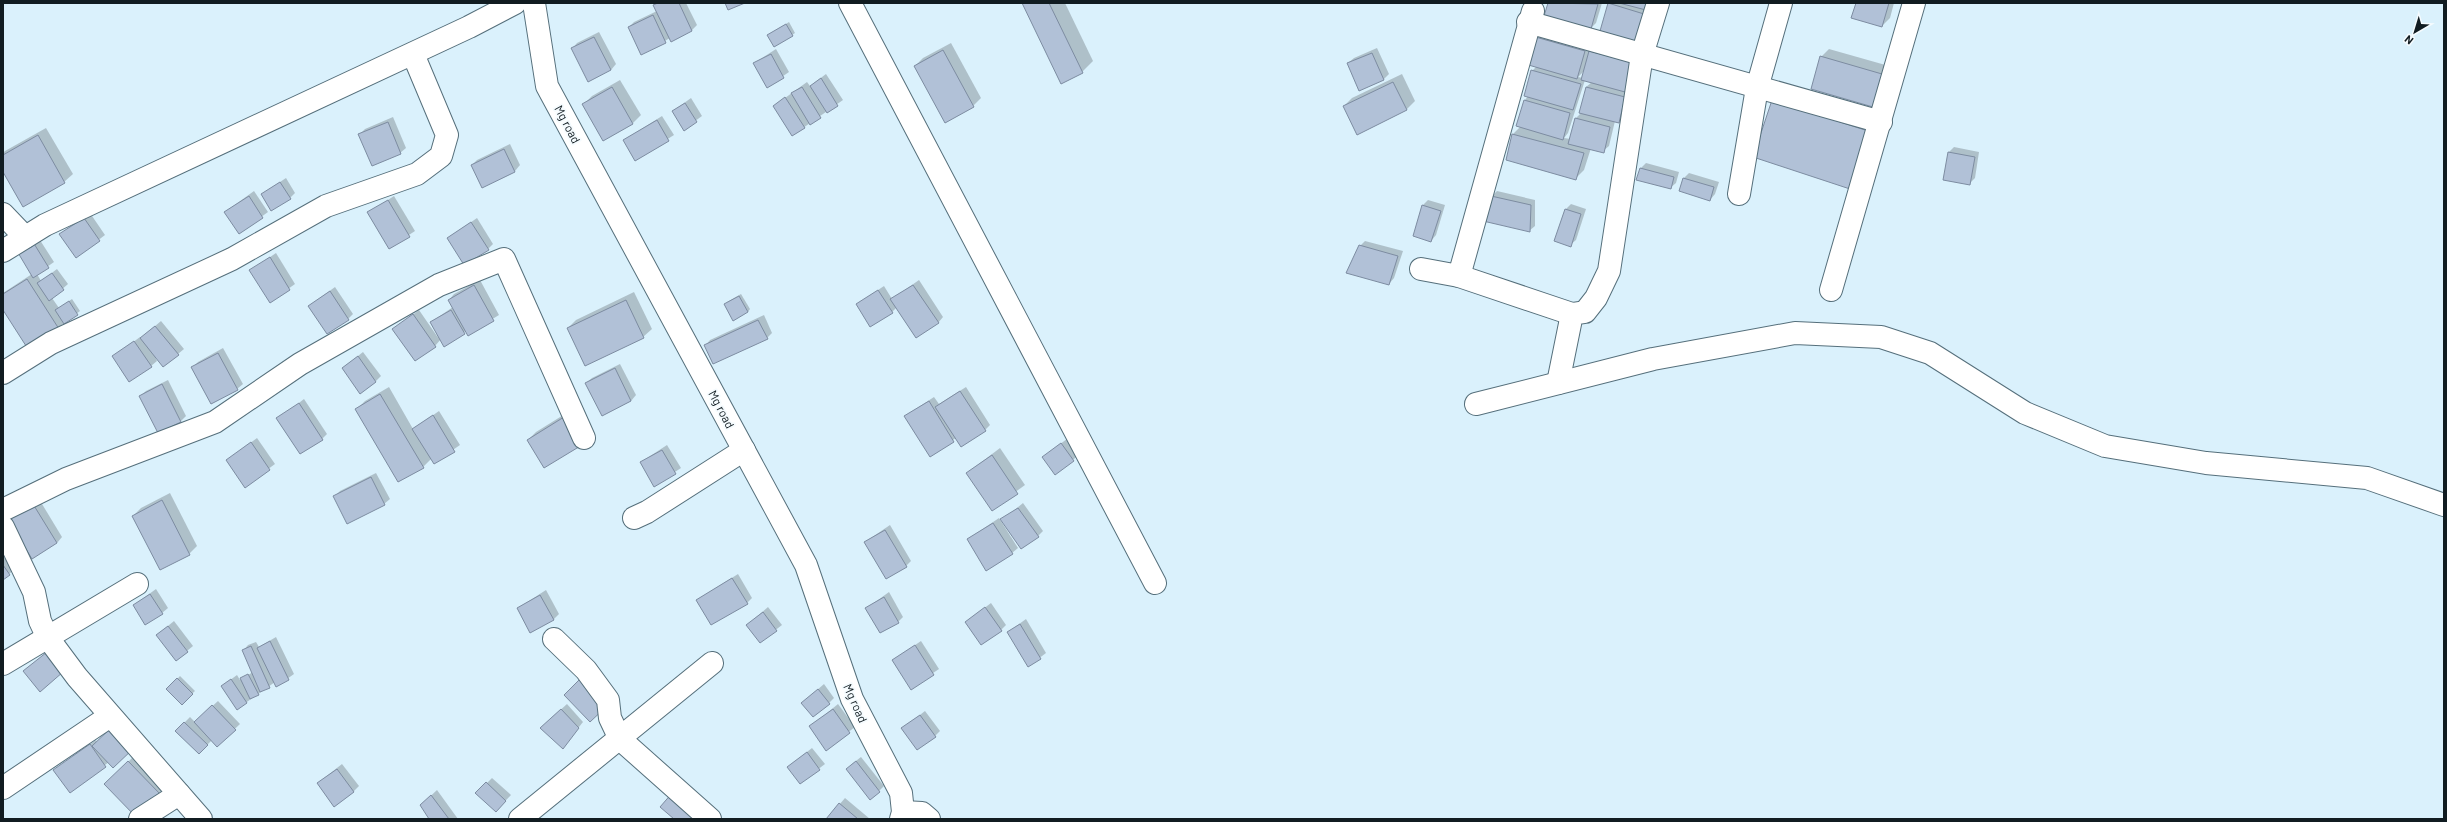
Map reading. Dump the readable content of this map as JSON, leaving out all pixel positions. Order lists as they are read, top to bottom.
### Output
{
  "streets": {
    "street": ["Mg road"]
  },
  "north": "bottom left"
}
